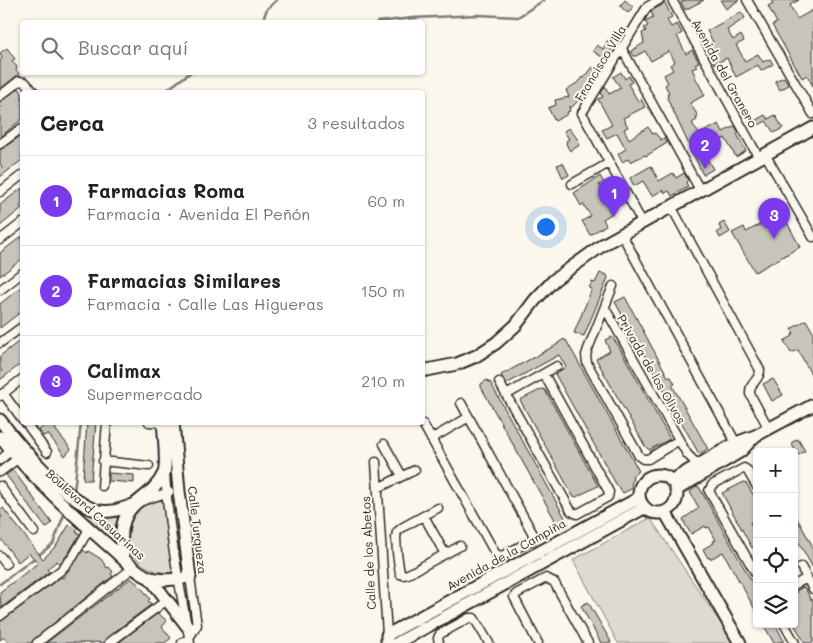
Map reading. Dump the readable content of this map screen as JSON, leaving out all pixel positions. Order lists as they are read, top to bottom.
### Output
{
  "streets": {
    "street": [
      "Francisco Villa",
      "Avenida del Granero",
      "Privada de los Olivos",
      "Boulevard Casuarinas",
      "Calle Turqueza",
      "Calle de los Abetos",
      "Avenida de la Campiña"
    ]
  },
  "crossings": [
    ["Boulevard Casuarinas", "Calle Turqueza"],
    ["Calle de los Abetos", "Avenida de la Campiña"]
  ],
  "page": {
    "search": "Buscar aquí",
    "heading": ["Cerca", "3 resultados"],
    "pins": ["2", "1", "3"],
    "list": [
      {
        "mark": "1",
        "name": "Farmacias Roma",
        "note": "Farmacia · Avenida El Peñón",
        "value": "60 m"
      },
      {
        "mark": "2",
        "name": "Farmacias Similares",
        "note": "Farmacia · Calle Las Higueras",
        "value": "150 m"
      },
      {
        "mark": "3",
        "name": "Calimax",
        "note": "Supermercado",
        "value": "210 m"
      }
    ],
    "map_buttons": ["+", "−"]
  }
}
